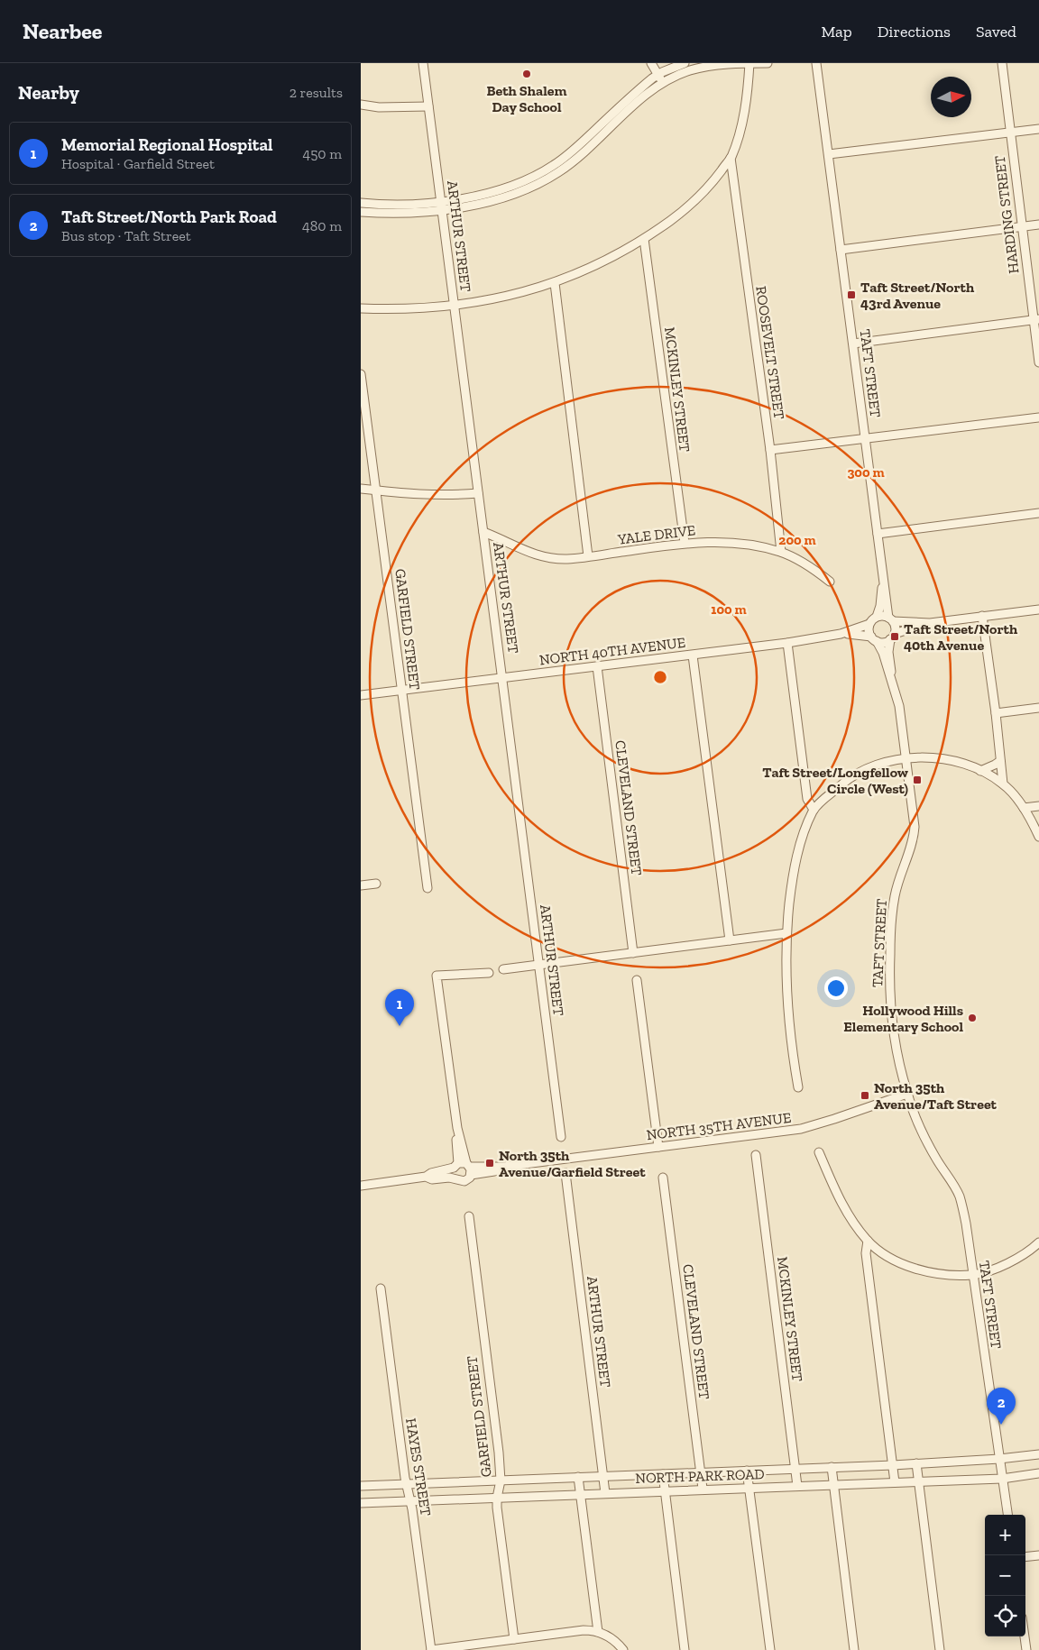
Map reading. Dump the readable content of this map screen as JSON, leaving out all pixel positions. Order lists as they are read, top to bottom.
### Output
{
  "streets": {
    "street": [
      "HARDING STREET",
      "ARTHUR STREET",
      "ROOSEVELT STREET",
      "TAFT STREET",
      "MCKINLEY STREET",
      "YALE DRIVE",
      "GARFIELD STREET",
      "NORTH 40TH AVENUE",
      "CLEVELAND STREET",
      "NORTH 35TH AVENUE",
      "HAYES STREET",
      "NORTH PARK ROAD"
    ]
  },
  "crossings": [
    ["ARTHUR STREET", "YALE DRIVE"],
    ["ARTHUR STREET", "NORTH 40TH AVENUE"],
    ["ARTHUR STREET", "NORTH PARK ROAD"],
    ["ROOSEVELT STREET", "YALE DRIVE"],
    ["TAFT STREET", "NORTH 40TH AVENUE"],
    ["TAFT STREET", "NORTH 35TH AVENUE"],
    ["TAFT STREET", "NORTH PARK ROAD"],
    ["MCKINLEY STREET", "YALE DRIVE"],
    ["MCKINLEY STREET", "NORTH PARK ROAD"],
    ["GARFIELD STREET", "NORTH 40TH AVENUE"],
    ["GARFIELD STREET", "NORTH PARK ROAD"],
    ["NORTH 40TH AVENUE", "CLEVELAND STREET"],
    ["CLEVELAND STREET", "NORTH PARK ROAD"],
    ["HAYES STREET", "NORTH PARK ROAD"]
  ],
  "places": {
    "other": ["Beth Shalem Day School", "Hollywood Hills Elementary School"],
    "transit": [
      "Taft Street/North 43rd Avenue",
      "Taft Street/North 40th Avenue",
      "Taft Street/Longfellow Circle (West)",
      "North 35th Avenue/Taft Street",
      "North 35th Avenue/Garfield Street"
    ]
  },
  "north": "right",
  "page": {
    "header": "Nearbee",
    "nav": ["Map", "Directions", "Saved"],
    "heading": ["Nearby", "2 results"],
    "list": [
      {
        "mark": "1",
        "name": "Memorial Regional Hospital",
        "note": "Hospital · Garfield Street",
        "value": "450 m"
      },
      {
        "mark": "2",
        "name": "Taft Street/North Park Road",
        "note": "Bus stop · Taft Street",
        "value": "480 m"
      }
    ],
    "pins": ["1", "2"],
    "map_buttons": ["+", "−"]
  },
  "rings": ["300 m", "200 m", "100 m"]
}
